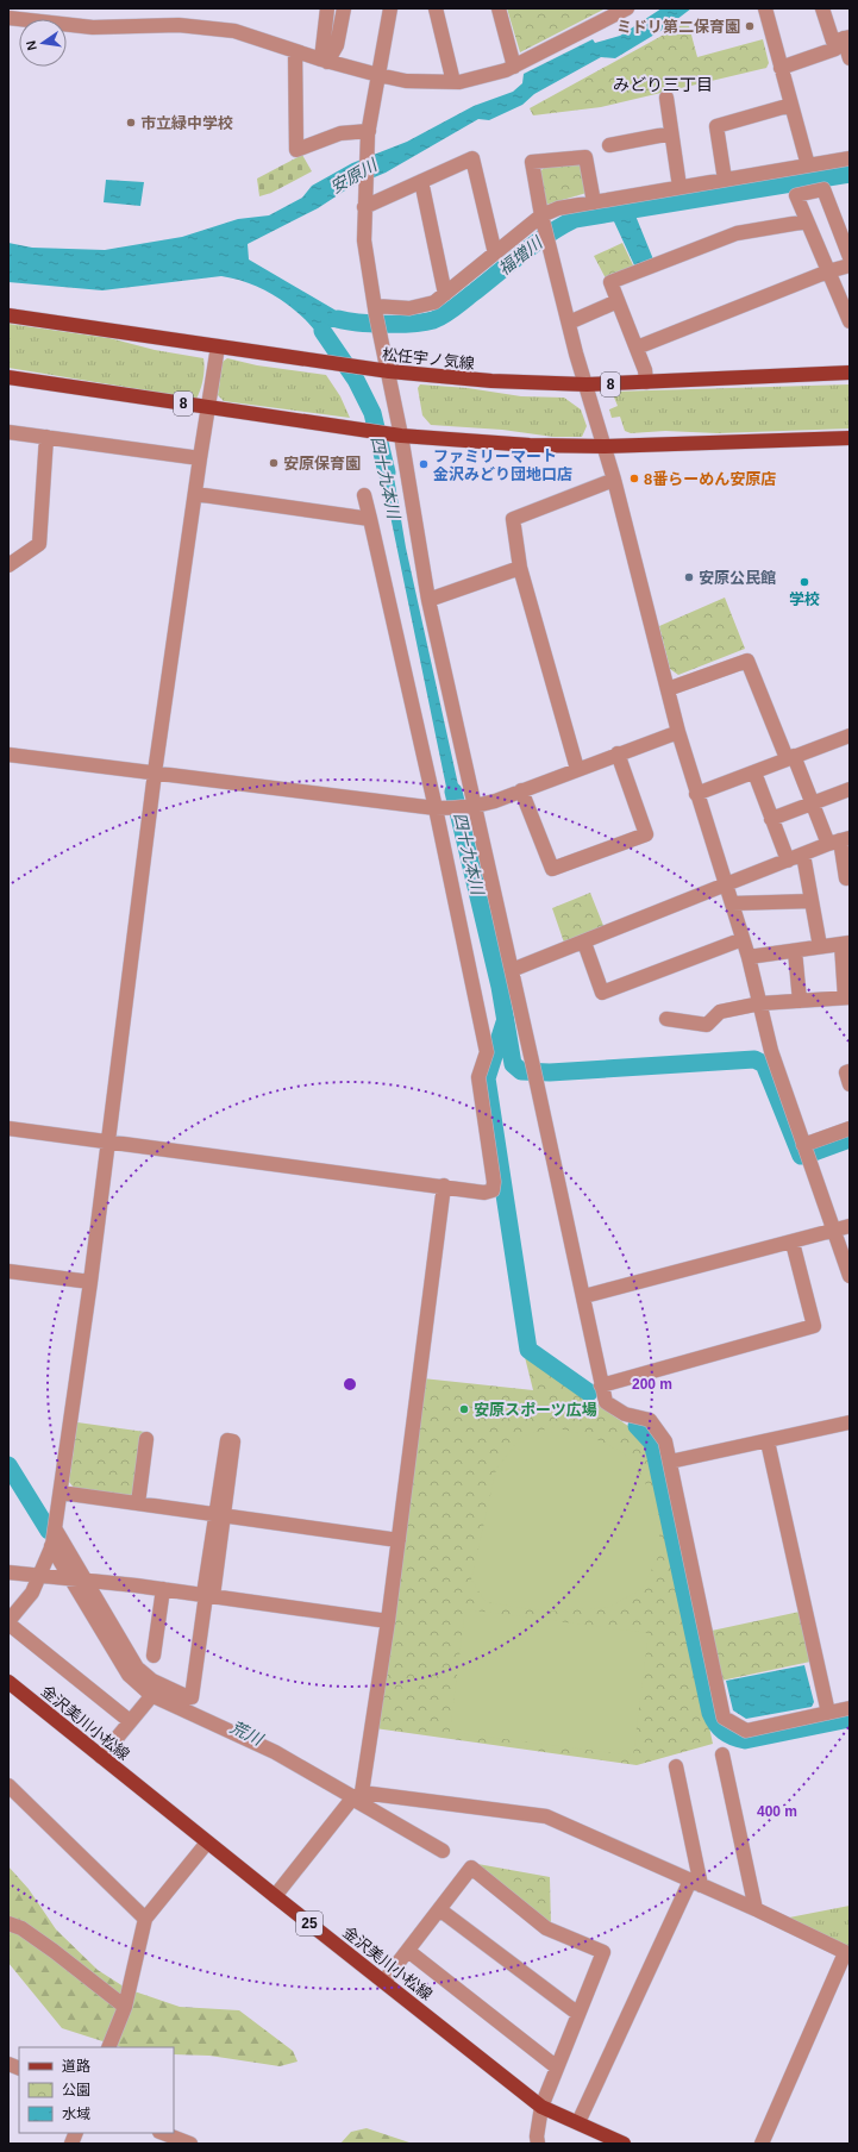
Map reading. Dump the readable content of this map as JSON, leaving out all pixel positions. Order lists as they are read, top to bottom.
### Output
{
  "streets": {
    "main road": [
      "松任宇ノ気線",
      "8",
      "金沢美川小松線",
      "25"
    ]
  },
  "districts": ["みどり三丁目"],
  "water": [
    "安原川",
    "福増川",
    "四十九本川",
    "荒川"
  ],
  "places": [
    "ミドリ第二保育園",
    "市立緑中学校",
    "安原保育園",
    "ファミリーマート 金沢みどり団地口店",
    "8番らーめん安原店",
    "安原公民館",
    "学校",
    "安原スポーツ広場"
  ],
  "legend": ["道路", "公園", "水域"],
  "north": "left",
  "rings": ["200 m", "400 m"]
}
